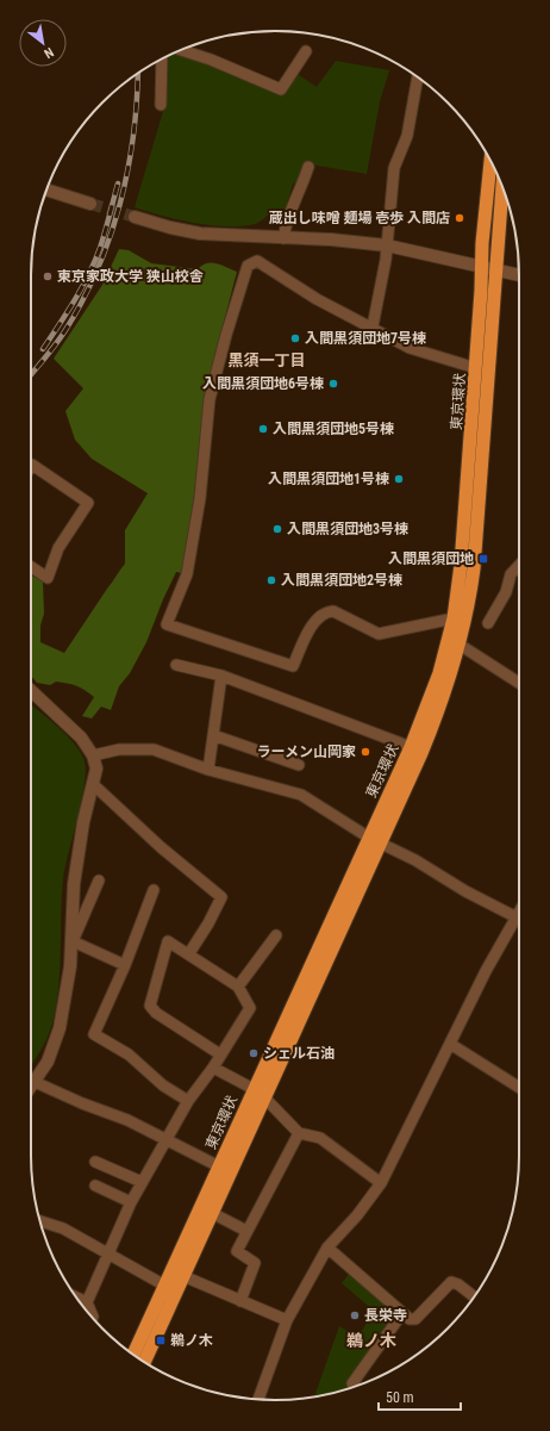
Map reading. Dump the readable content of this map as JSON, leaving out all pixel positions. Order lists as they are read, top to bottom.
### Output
{
  "streets": {
    "highway": ["東京環状"]
  },
  "districts": ["黒須一丁目", "鵜ノ木"],
  "places": {
    "other": [
      "蔵出し味噌 麺場 壱歩 入間店",
      "東京家政大学 狭山校舎",
      "入間黒須団地7号棟",
      "入間黒須団地6号棟",
      "入間黒須団地5号棟",
      "入間黒須団地1号棟",
      "入間黒須団地3号棟",
      "入間黒須団地2号棟",
      "ラーメン山岡家",
      "シェル石油",
      "長栄寺"
    ],
    "transit": ["入間黒須団地", "鵜ノ木"]
  },
  "scale_bar": "50 m",
  "north": "bottom right"
}
